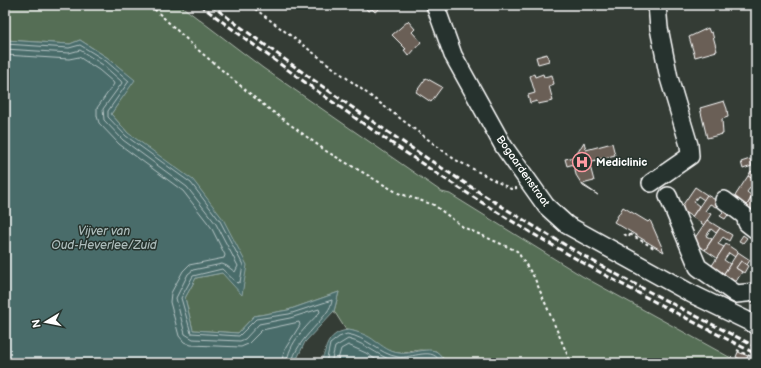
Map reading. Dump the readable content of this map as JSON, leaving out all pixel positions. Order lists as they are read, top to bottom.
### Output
{
  "streets": {
    "street": ["Bogaardenstraat"]
  },
  "water": ["Vijver van Oud-Heverlee/Zuid"],
  "places": {
    "hospital": ["Mediclinic"]
  },
  "north": "left"
}
